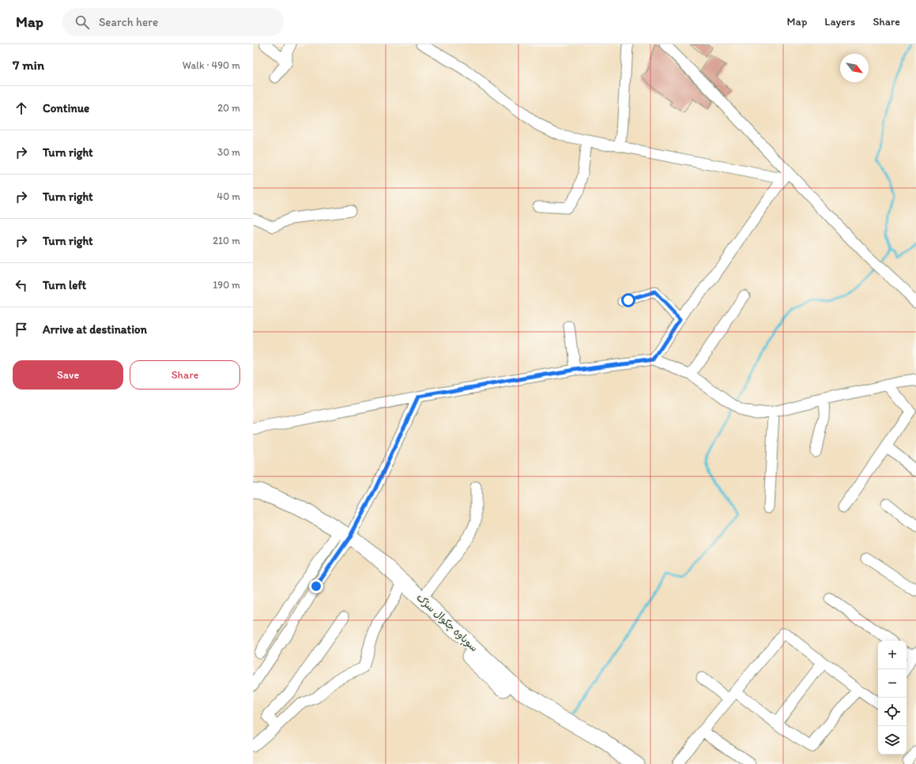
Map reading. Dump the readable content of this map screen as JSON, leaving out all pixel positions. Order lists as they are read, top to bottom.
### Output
{
  "streets": {
    "highway": ["سوہاوہ چکوال سڑک"]
  },
  "north": "bottom right",
  "page": {
    "header": "Map",
    "search": "Search here",
    "nav": ["Map", "Layers", "Share"],
    "heading": ["7 min", "Walk · 490 m"],
    "list": [
      ["Continue", "20 m"],
      ["Turn right", "30 m"],
      ["Turn right", "40 m"],
      ["Turn right", "210 m"],
      ["Turn left", "190 m"],
      "Arrive at destination"
    ],
    "buttons": ["Save", "Share"],
    "map_buttons": ["+", "−"]
  }
}
